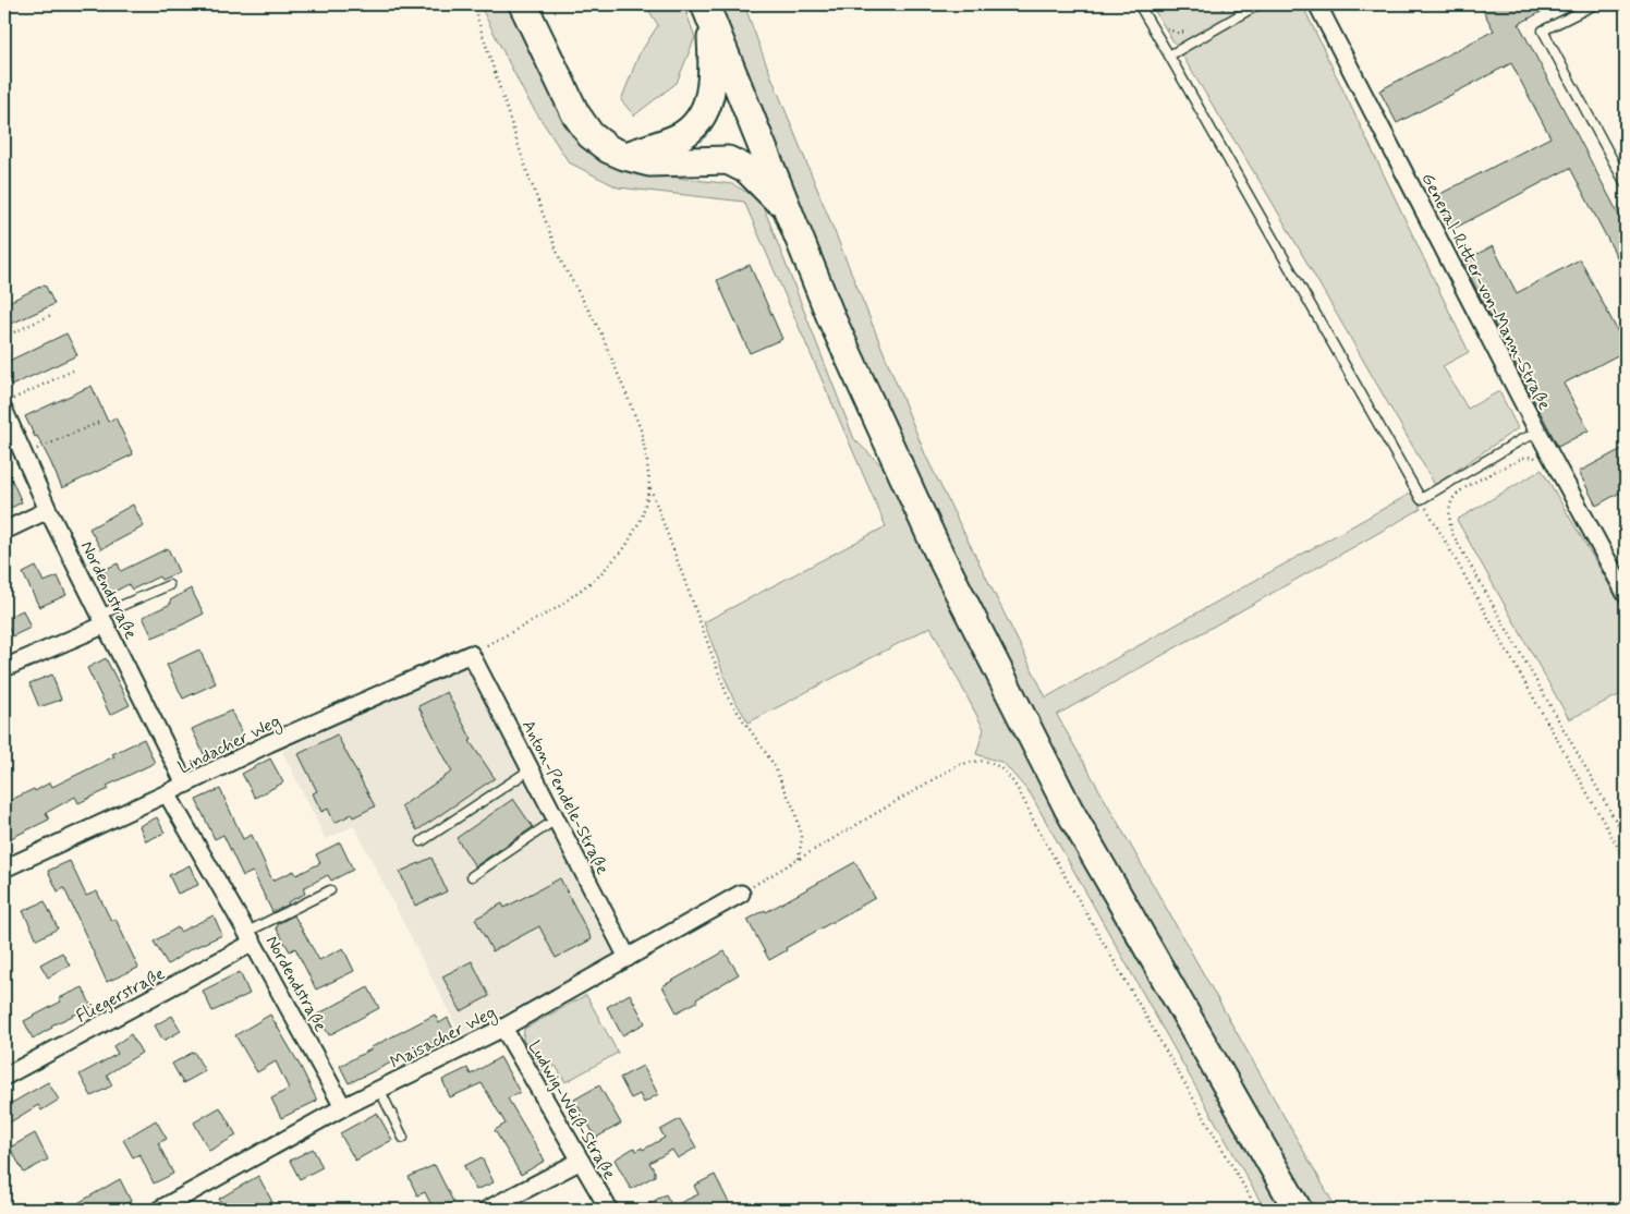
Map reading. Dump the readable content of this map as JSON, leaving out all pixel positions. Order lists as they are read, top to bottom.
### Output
{
  "streets": {
    "street": [
      "General-Ritter-von-Mann-Straße",
      "Nordendstraße",
      "Lindacher Weg",
      "Anton-Pendele-Straße",
      "Fliegerstraße",
      "Maisacher Weg",
      "Ludwig-Weiß-Straße"
    ]
  },
  "crossings": [
    ["Nordendstraße", "Lindacher Weg"],
    ["Nordendstraße", "Fliegerstraße"],
    ["Nordendstraße", "Maisacher Weg"],
    ["Lindacher Weg", "Anton-Pendele-Straße"],
    ["Anton-Pendele-Straße", "Maisacher Weg"],
    ["Maisacher Weg", "Ludwig-Weiß-Straße"]
  ]
}
